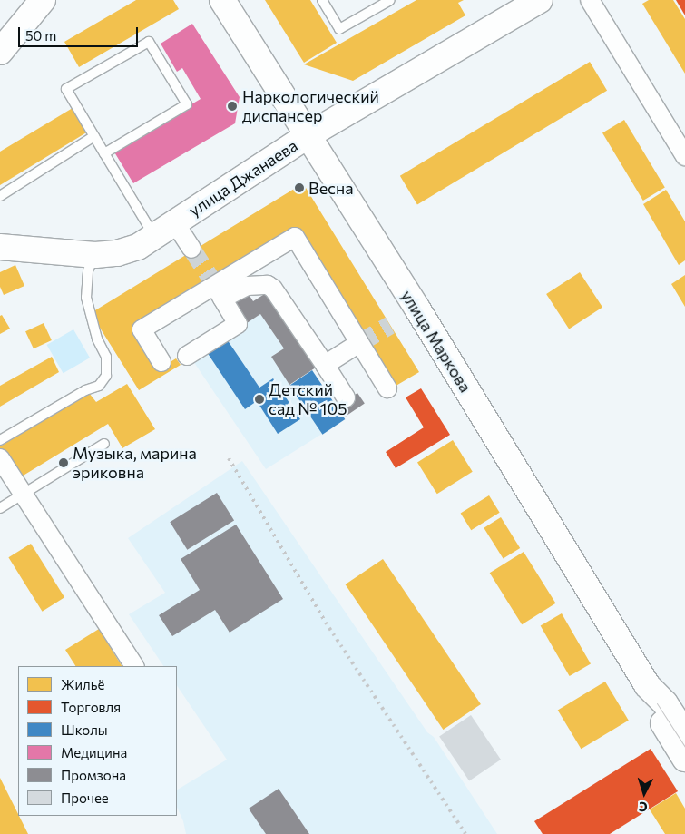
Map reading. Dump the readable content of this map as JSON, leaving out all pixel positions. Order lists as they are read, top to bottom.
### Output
{
  "streets": {
    "main road": ["улица Джанаева", "улица Маркова"]
  },
  "crossings": [
    ["улица Джанаева", "улица Маркова"]
  ],
  "places": [
    "Наркологический диспансер",
    "Весна",
    "Детский сад № 105",
    "Музыка, марина эриковна"
  ],
  "legend": [
    "Жильё",
    "Торговля",
    "Школы",
    "Медицина",
    "Промзона",
    "Прочее"
  ],
  "scale_bar": "50 m",
  "north": "bottom"
}
